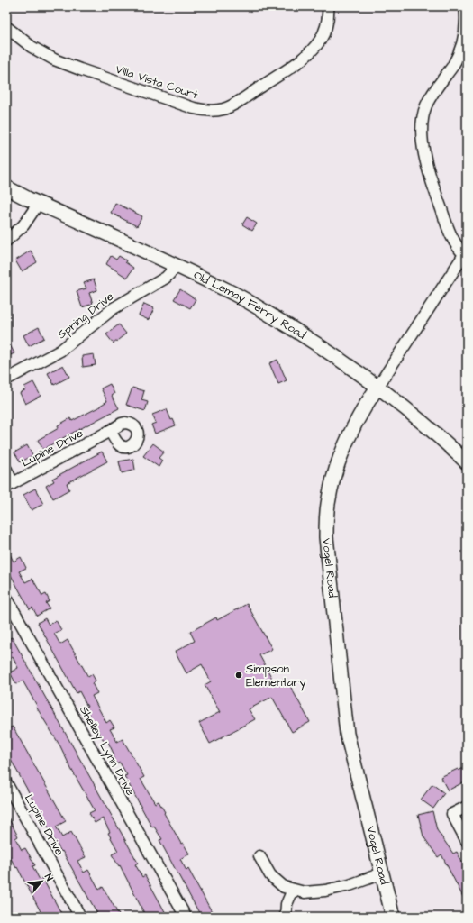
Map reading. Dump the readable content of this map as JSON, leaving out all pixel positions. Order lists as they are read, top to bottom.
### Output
{
  "streets": {
    "main road": ["Old Lemay Ferry Road", "Vogel Road"],
    "street": [
      "Villa Vista Court",
      "Spring Drive",
      "Lupine Drive",
      "Shelley Lynn Drive"
    ]
  },
  "crossings": [
    ["Old Lemay Ferry Road", "Spring Drive"],
    ["Old Lemay Ferry Road", "Vogel Road"]
  ],
  "places": ["Simpson Elementary"],
  "north": "top right"
}
